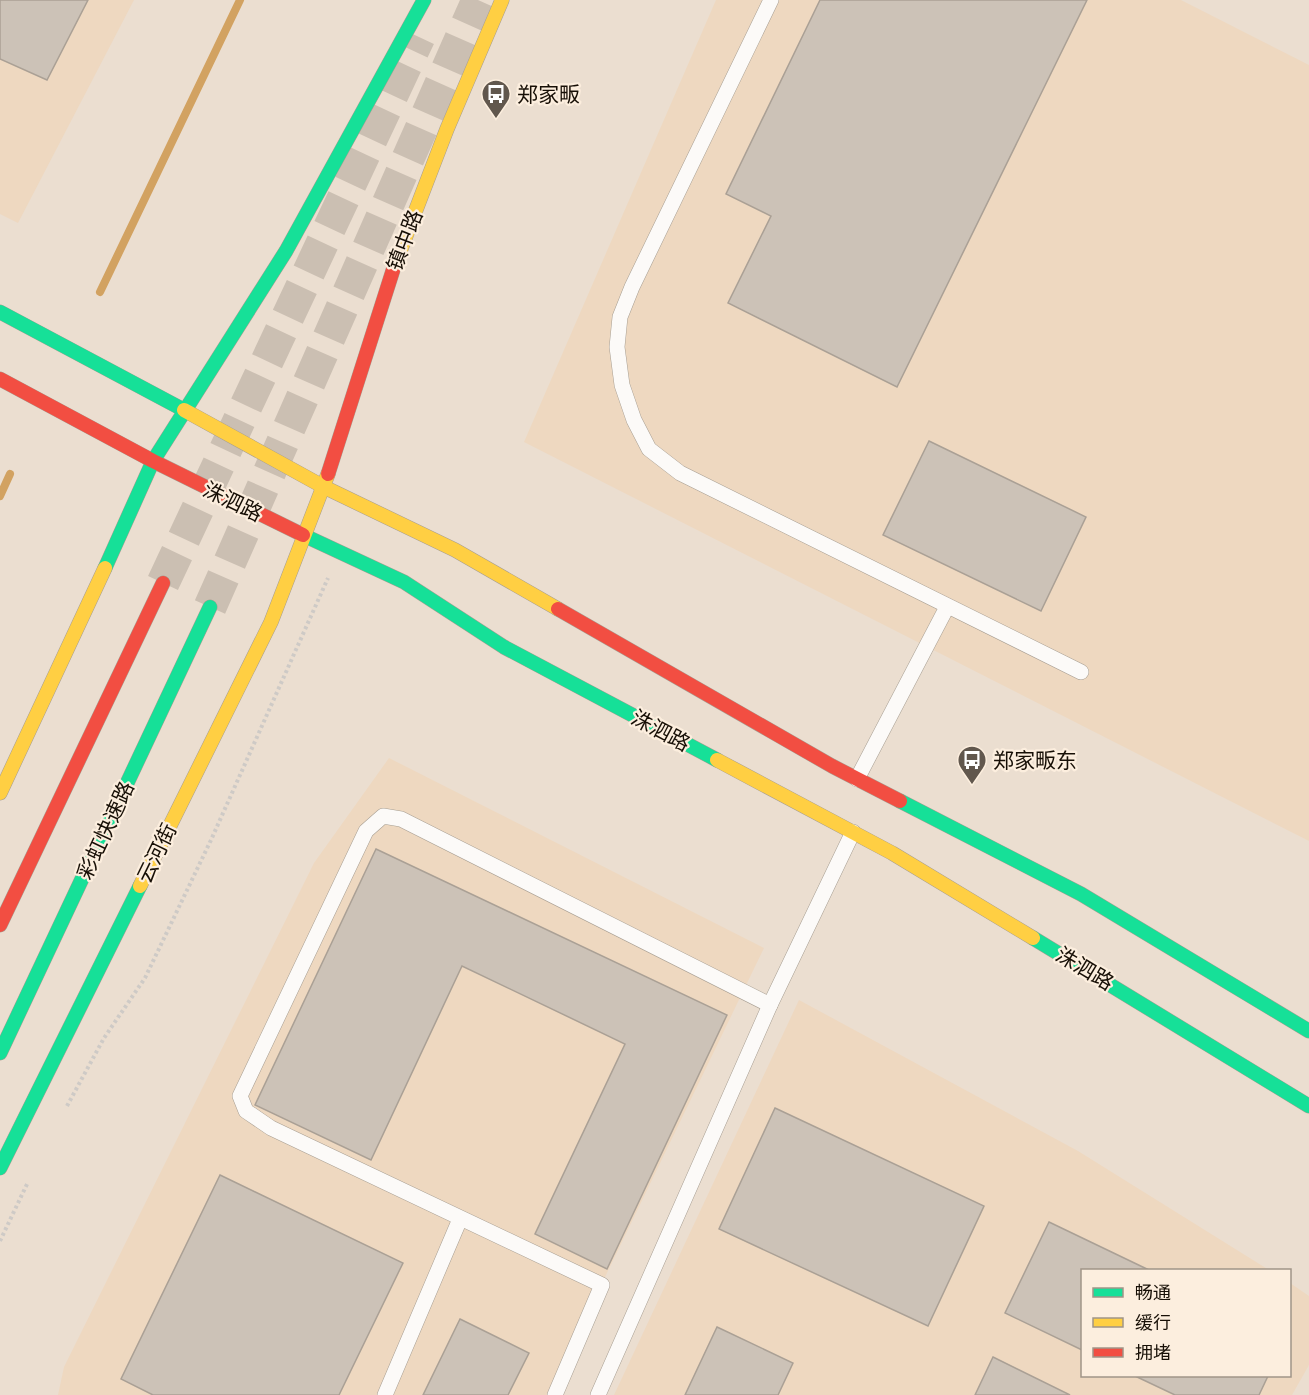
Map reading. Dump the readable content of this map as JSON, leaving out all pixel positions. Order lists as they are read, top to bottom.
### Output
{
  "streets": {
    "main road": [
      "镇中路",
      "洙泗路",
      "彩虹快速路",
      "云河街"
    ]
  },
  "crossings": [
    ["镇中路", "洙泗路"],
    ["镇中路", "云河街"],
    ["洙泗路", "云河街"]
  ],
  "places": {
    "bus stop": ["郑家畈", "郑家畈东"]
  },
  "legend": ["畅通", "缓行", "拥堵"]
}
